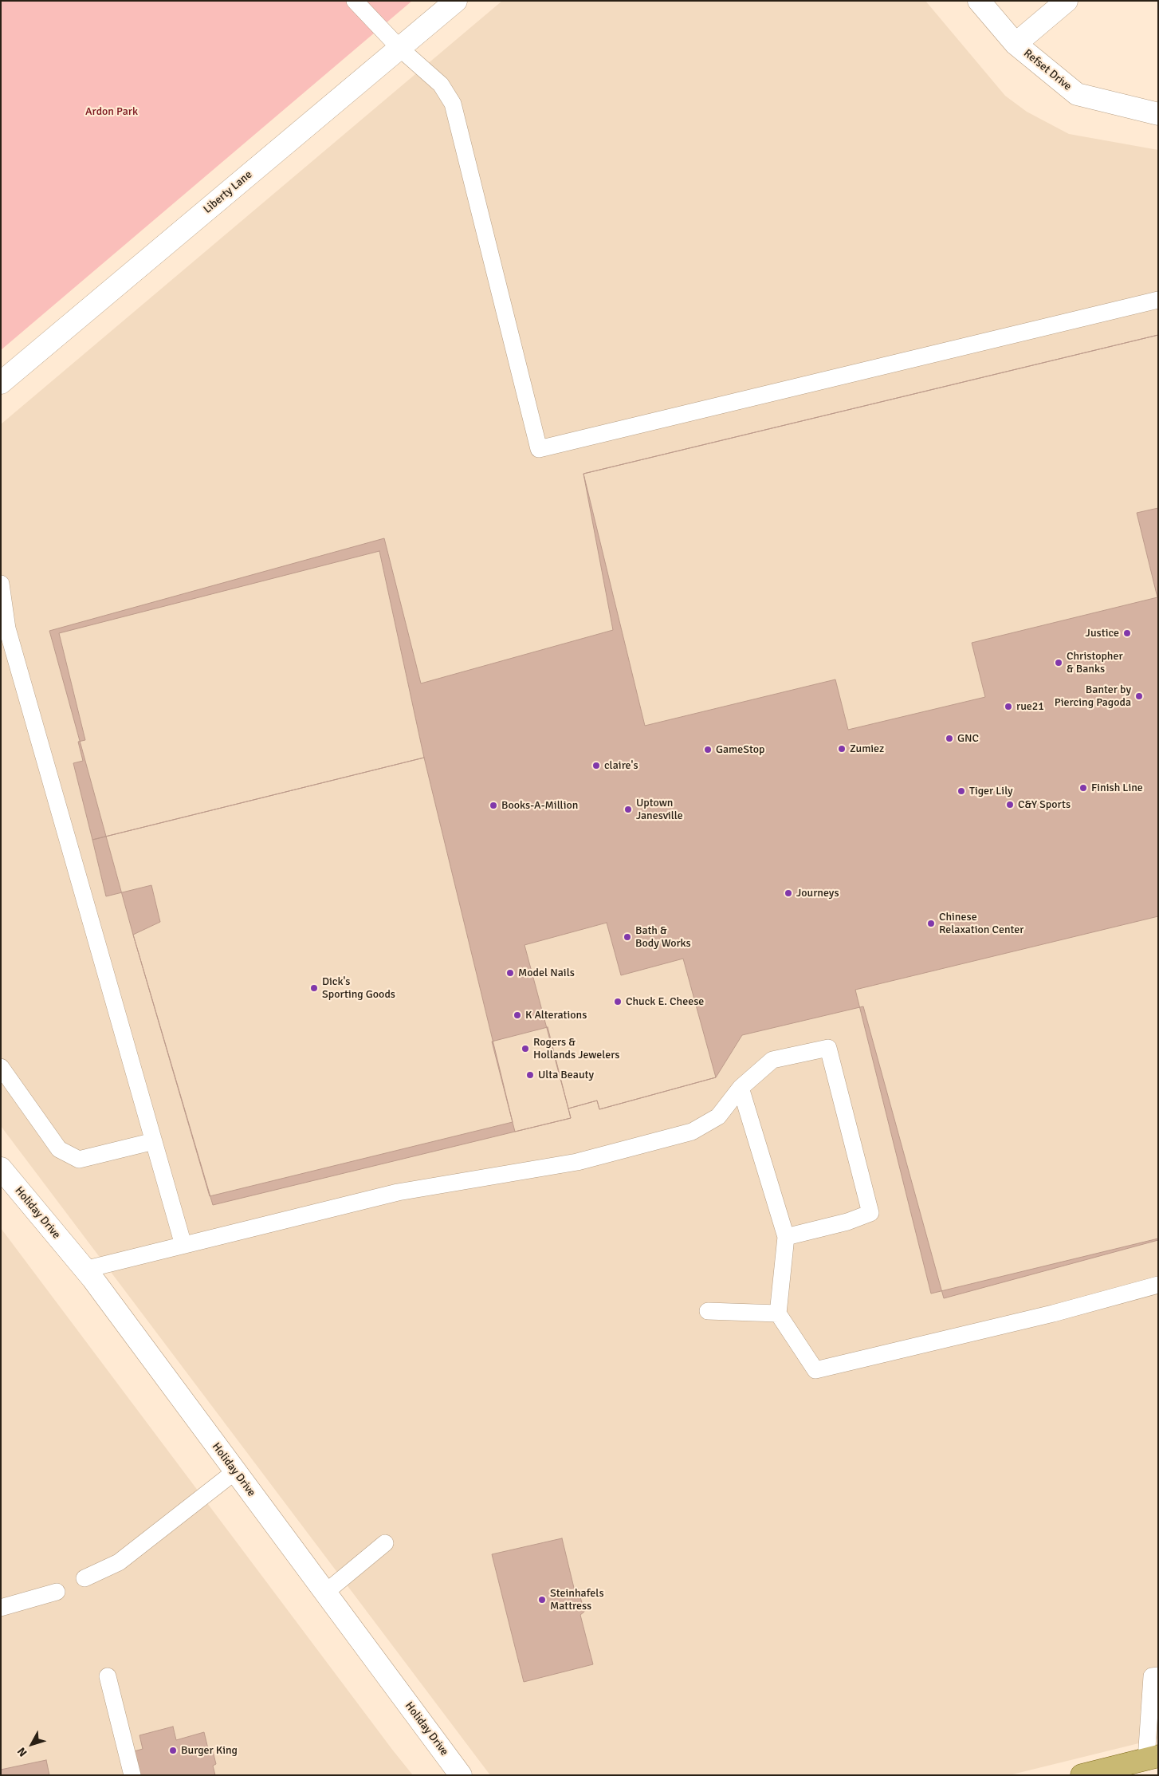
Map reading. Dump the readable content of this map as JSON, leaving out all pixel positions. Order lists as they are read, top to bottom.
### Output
{
  "streets": {
    "street": ["Refset Drive", "Liberty Lane", "Holiday Drive"]
  },
  "parks": ["Ardon Park"],
  "places": [
    "Justice",
    "Christopher & Banks",
    "Banter by Piercing Pagoda",
    "rue21",
    "GNC",
    "Zumiez",
    "GameStop",
    "claire's",
    "Finish Line",
    "Tiger Lily",
    "C&Y Sports",
    "Books-A-Million",
    "Uptown Janesville",
    "Journeys",
    "Chinese Relaxation Center",
    "Bath & Body Works",
    "Model Nails",
    "Dick's Sporting Goods",
    "Chuck E. Cheese",
    "K Alterations",
    "Rogers & Hollands Jewelers",
    "Ulta Beauty",
    "Steinhafels Mattress",
    "Burger King"
  ],
  "north": "bottom left"
}
